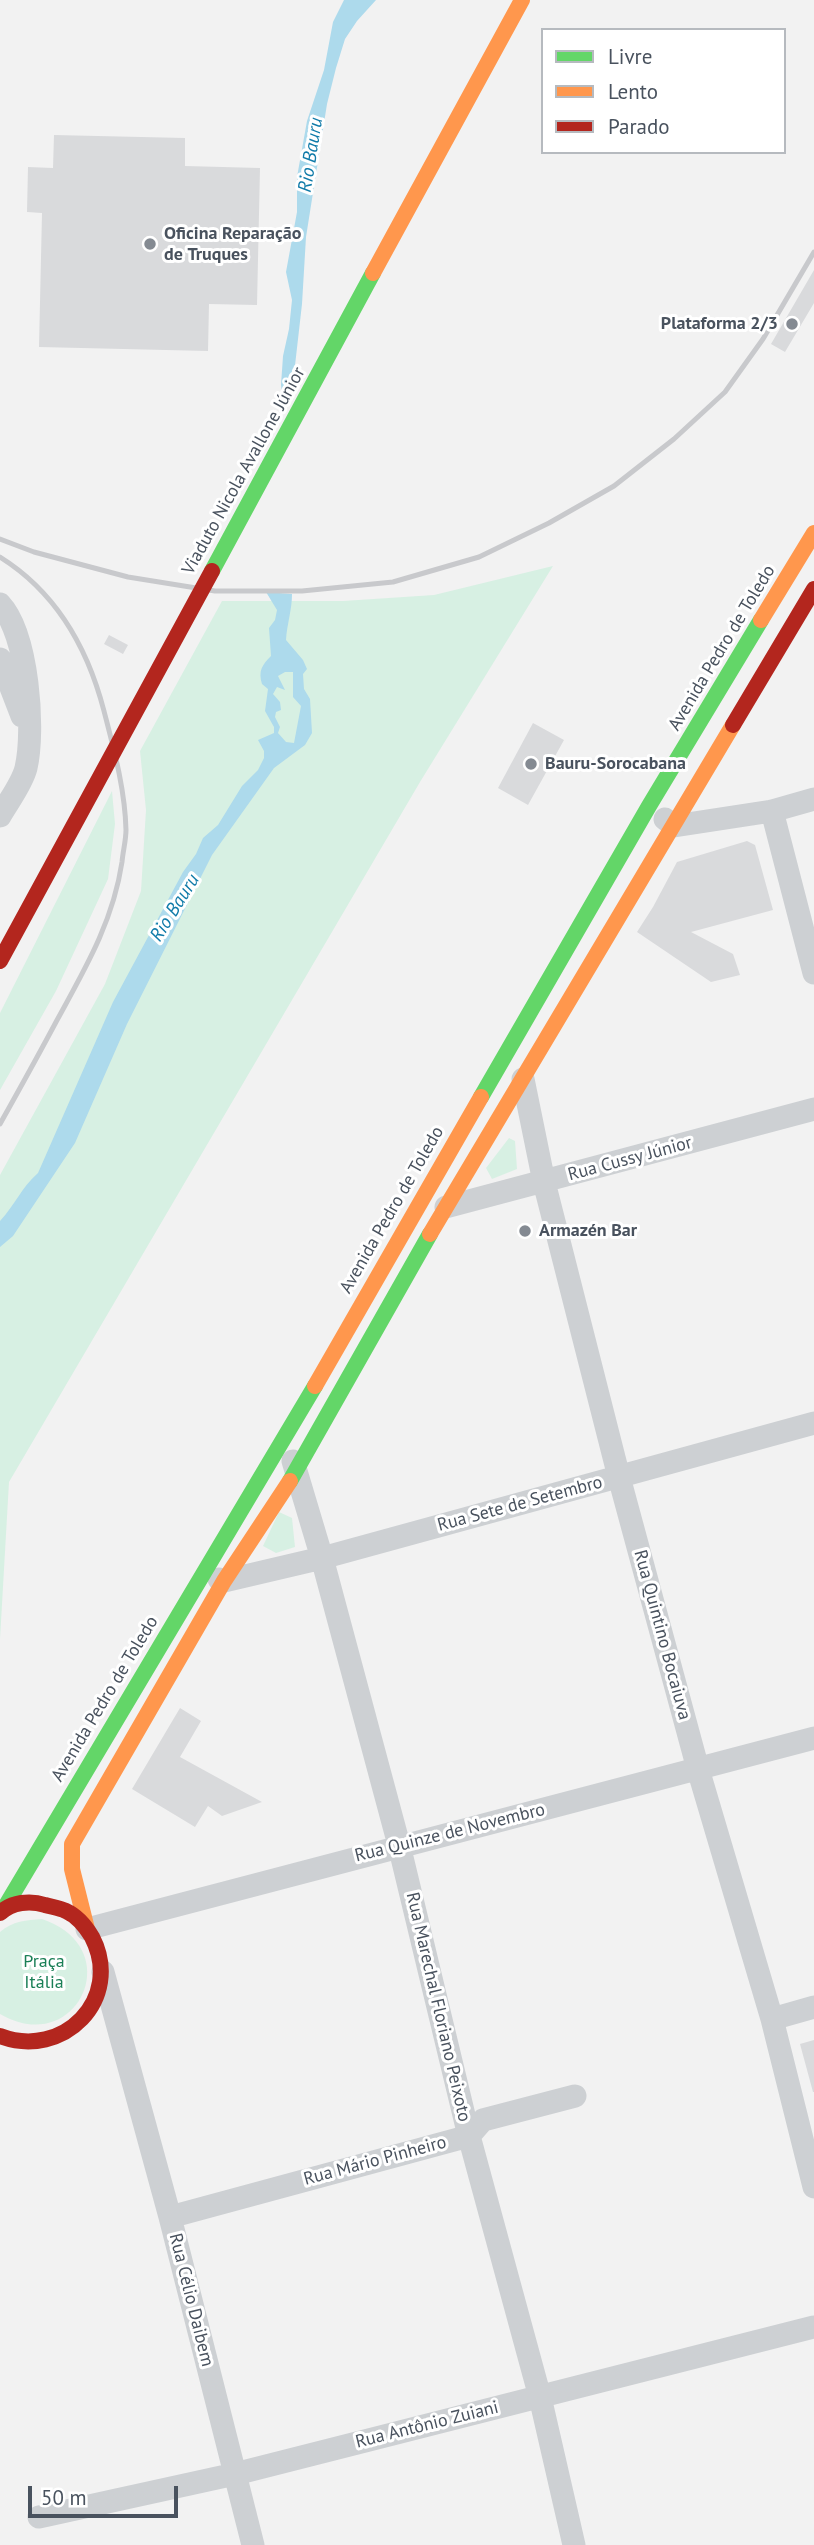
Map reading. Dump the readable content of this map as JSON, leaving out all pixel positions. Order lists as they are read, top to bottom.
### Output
{
  "streets": {
    "main road": ["Viaduto Nicola Avallone Júnior", "Avenida Pedro de Toledo"],
    "street": [
      "Rua Cussy Júnior",
      "Rua Sete de Setembro",
      "Rua Quintino Bocaiuva",
      "Rua Quinze de Novembro",
      "Rua Marechal Floriano Peixoto",
      "Rua Mário Pinheiro",
      "Rua Célio Daibem",
      "Rua Antônio Zuiani"
    ]
  },
  "crossings": [
    ["Avenida Pedro de Toledo", "Rua Cussy Júnior"],
    ["Avenida Pedro de Toledo", "Rua Sete de Setembro"],
    ["Avenida Pedro de Toledo", "Rua Quintino Bocaiuva"],
    ["Avenida Pedro de Toledo", "Rua Quinze de Novembro"],
    ["Avenida Pedro de Toledo", "Rua Marechal Floriano Peixoto"],
    ["Rua Cussy Júnior", "Rua Quintino Bocaiuva"],
    ["Rua Sete de Setembro", "Rua Quintino Bocaiuva"],
    ["Rua Sete de Setembro", "Rua Marechal Floriano Peixoto"],
    ["Rua Quintino Bocaiuva", "Rua Quinze de Novembro"],
    ["Rua Quinze de Novembro", "Rua Marechal Floriano Peixoto"],
    ["Rua Marechal Floriano Peixoto", "Rua Mário Pinheiro"],
    ["Rua Marechal Floriano Peixoto", "Rua Antônio Zuiani"],
    ["Rua Mário Pinheiro", "Rua Célio Daibem"],
    ["Rua Célio Daibem", "Rua Antônio Zuiani"]
  ],
  "water": ["Rio Bauru"],
  "parks": ["Praça Itália"],
  "places": [
    "Oficina Reparação de Truques",
    "Plataforma 2/3",
    "Bauru-Sorocabana",
    "Armazén Bar"
  ],
  "legend": ["Livre", "Lento", "Parado"],
  "scale_bar": "50 m"
}
